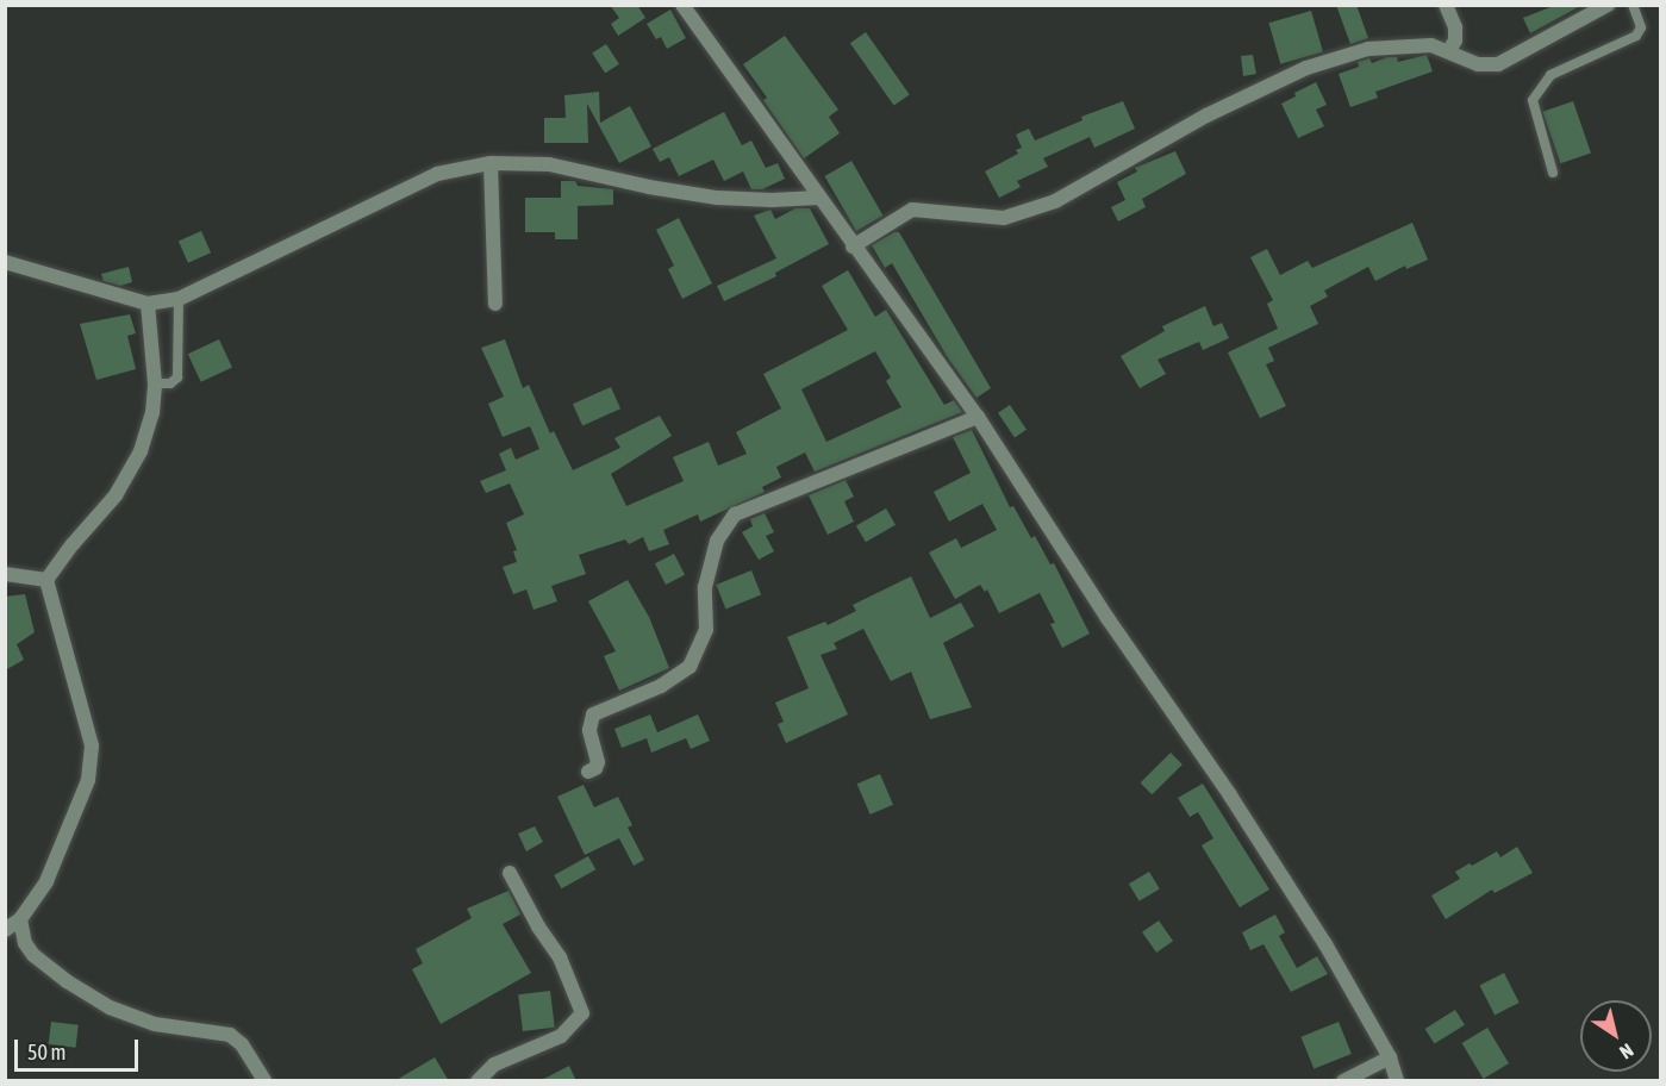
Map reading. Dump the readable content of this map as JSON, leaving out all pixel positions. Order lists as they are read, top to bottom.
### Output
{
  "scale_bar": "50 m",
  "north": "bottom right"
}
